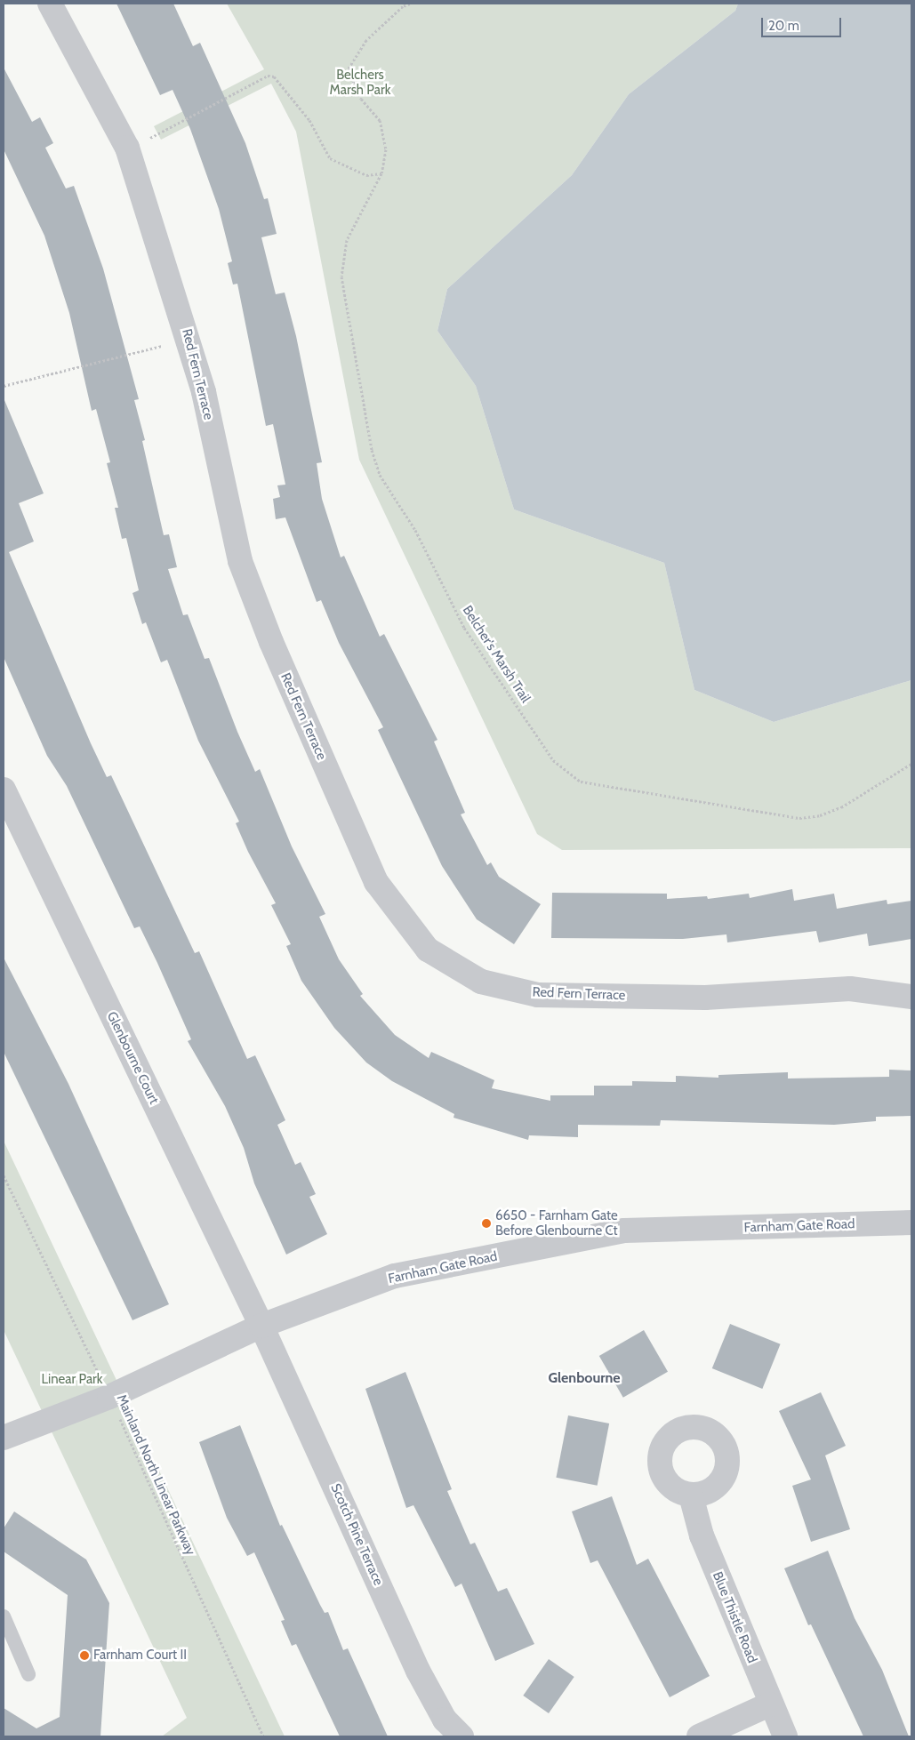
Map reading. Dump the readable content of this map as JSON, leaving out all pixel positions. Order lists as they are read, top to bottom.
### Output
{
  "streets": {
    "street": [
      "Red Fern Terrace",
      "Glenbourne Court",
      "Farnham Gate Road",
      "Scotch Pine Terrace",
      "Blue Thistle Road"
    ],
    "path": ["Belcher's Marsh Trail", "Mainland North Linear Parkway"]
  },
  "crossings": [
    ["Glenbourne Court", "Farnham Gate Road"],
    ["Glenbourne Court", "Scotch Pine Terrace"],
    ["Farnham Gate Road", "Mainland North Linear Parkway"],
    ["Farnham Gate Road", "Scotch Pine Terrace"]
  ],
  "districts": ["Glenbourne"],
  "parks": ["Belchers Marsh Park", "Linear Park"],
  "places": ["6650 - Farnham Gate Before Glenbourne Ct", "Farnham Court II"],
  "scale_bar": "20 m"
}
